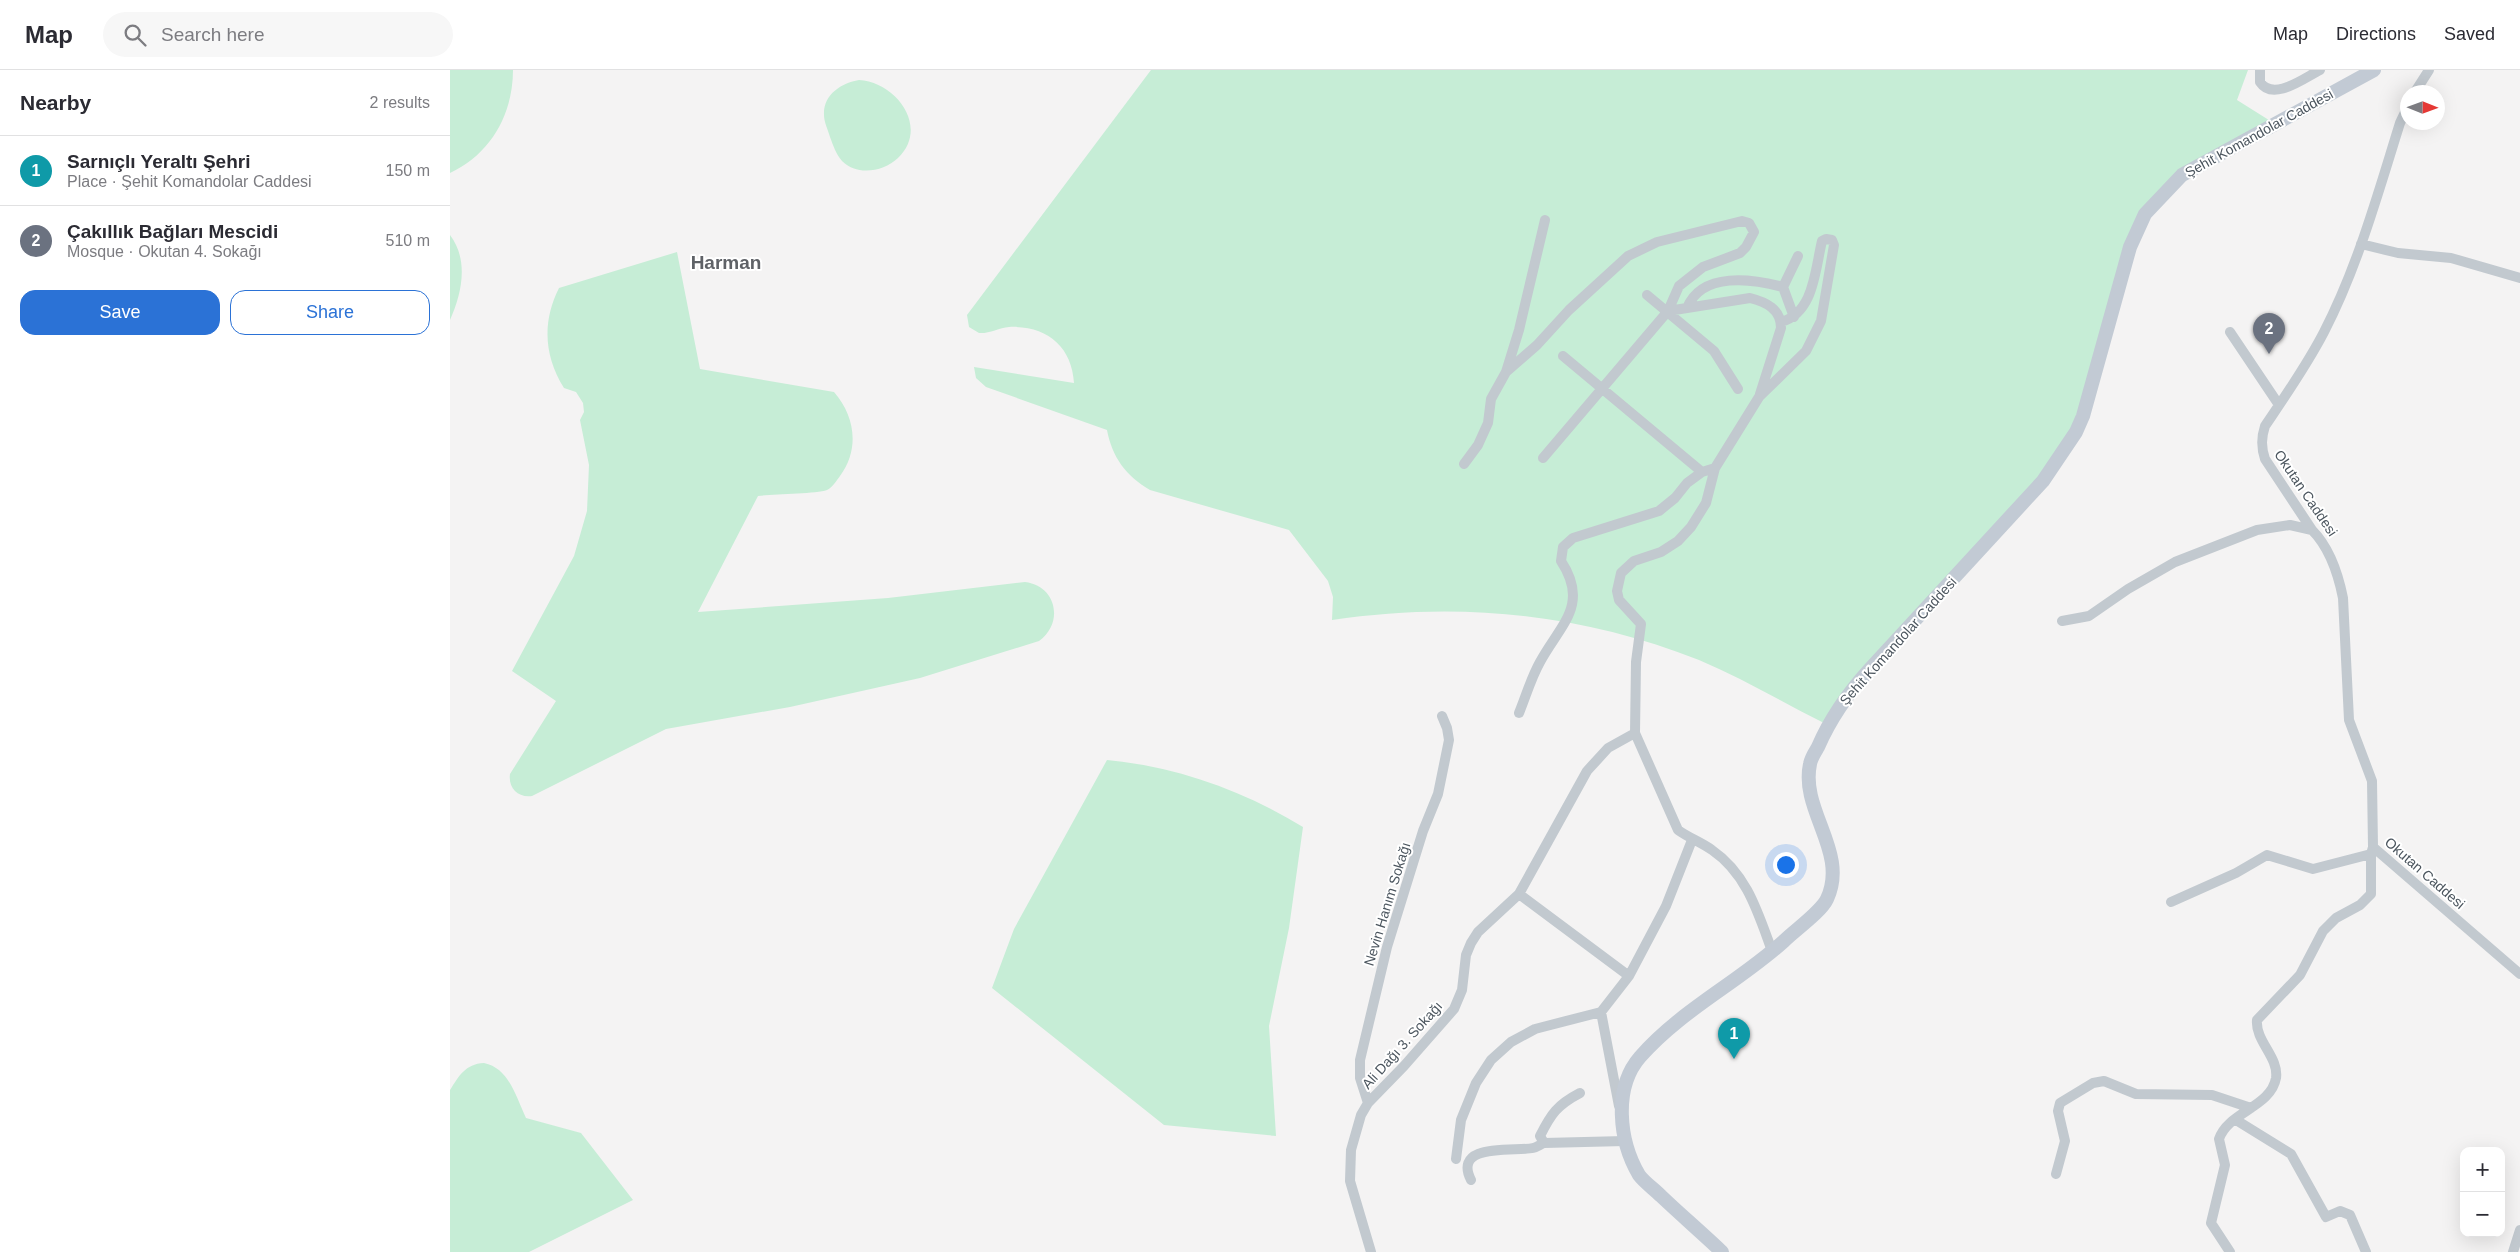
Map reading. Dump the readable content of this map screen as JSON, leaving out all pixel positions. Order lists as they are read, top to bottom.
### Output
{
  "streets": {
    "main road": ["Şehit Komandolar Caddesi"],
    "street": ["Okutan Caddesi", "Nevin Hanım Sokağı", "Ali Dağı 3. Sokağı"]
  },
  "crossings": [
    ["Nevin Hanım Sokağı", "Ali Dağı 3. Sokağı"]
  ],
  "districts": ["Harman"],
  "north": "right",
  "page": {
    "header": "Map",
    "search": "Search here",
    "nav": ["Map", "Directions", "Saved"],
    "heading": ["Nearby", "2 results"],
    "list": [
      {
        "mark": "1",
        "name": "Sarnıçlı Yeraltı Şehri",
        "note": "Place · Şehit Komandolar Caddesi",
        "value": "150 m"
      },
      {
        "mark": "2",
        "name": "Çakıllık Bağları Mescidi",
        "note": "Mosque · Okutan 4. Sokağı",
        "value": "510 m"
      }
    ],
    "buttons": ["Save", "Share"],
    "pins": ["2", "1"],
    "map_buttons": ["+", "−"]
  }
}
